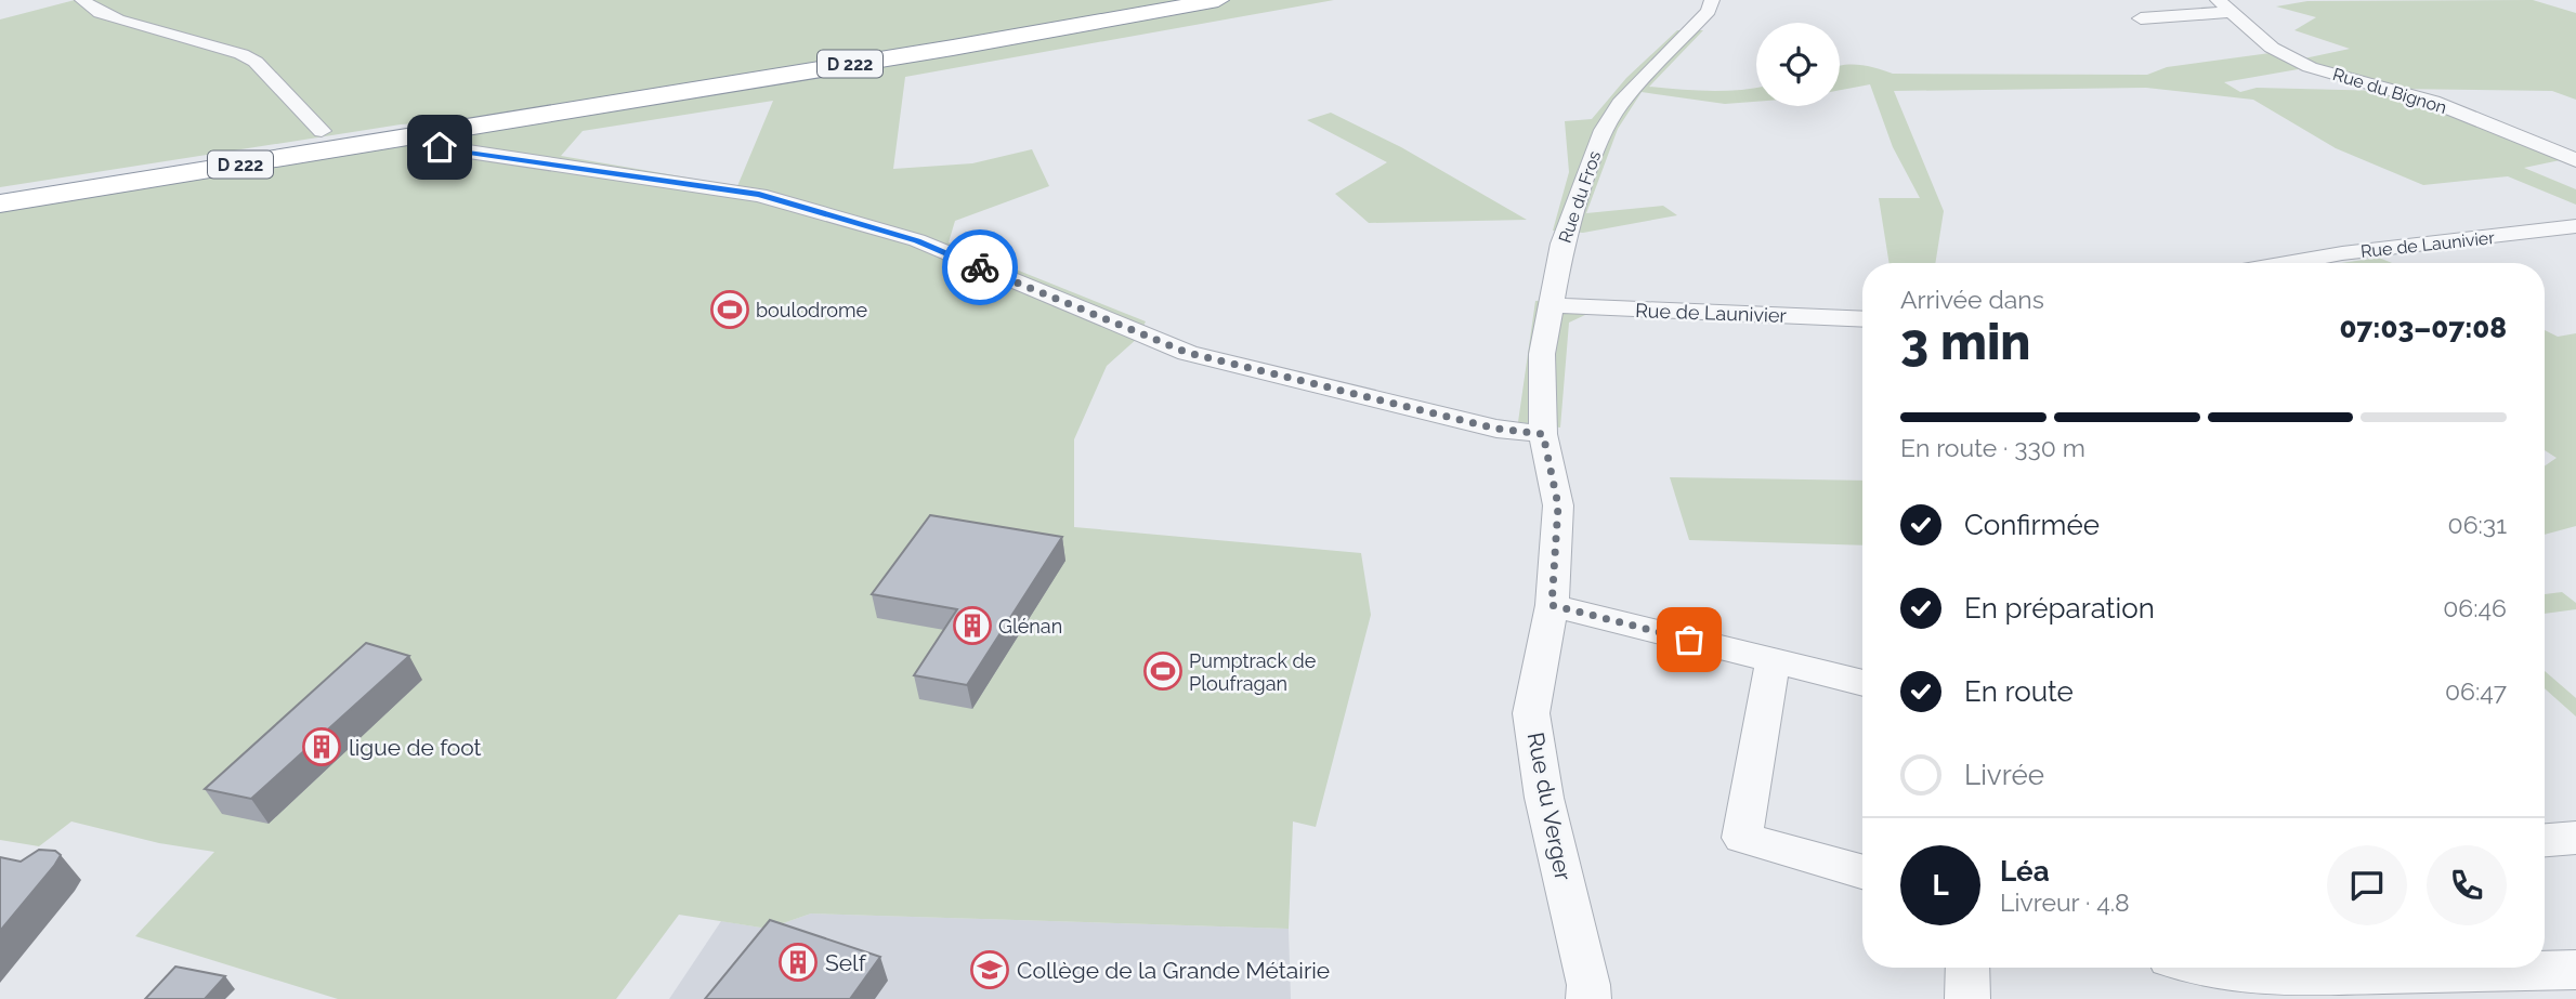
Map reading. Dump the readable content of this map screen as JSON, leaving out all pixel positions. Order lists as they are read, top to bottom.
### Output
{
  "streets": {
    "highway": ["D 222"],
    "street": [
      "Rue du Bignon",
      "Rue du Fros",
      "Rue de Launivier",
      "Rue du Verger"
    ]
  },
  "crossings": [
    ["Rue du Fros", "Rue de Launivier"],
    ["Rue du Fros", "Rue du Verger"]
  ],
  "places": {
    "sports": ["boulodrome", "Pumptrack de Ploufragan"],
    "building": ["Glénan", "ligue de foot", "Self"],
    "school or university": ["Collège de la Grande Métairie"]
  },
  "page": {
    "heading": ["3 min", "Arrivée dans", "07:03–07:08"],
    "panel": ["Léa", "Livreur · 4.8"],
    "bar": "En route · 330 m",
    "list": [
      ["Confirmée", "06:31"],
      ["En préparation", "06:46"],
      ["En route", "06:47"],
      "Livrée"
    ],
    "round": "L"
  }
}
